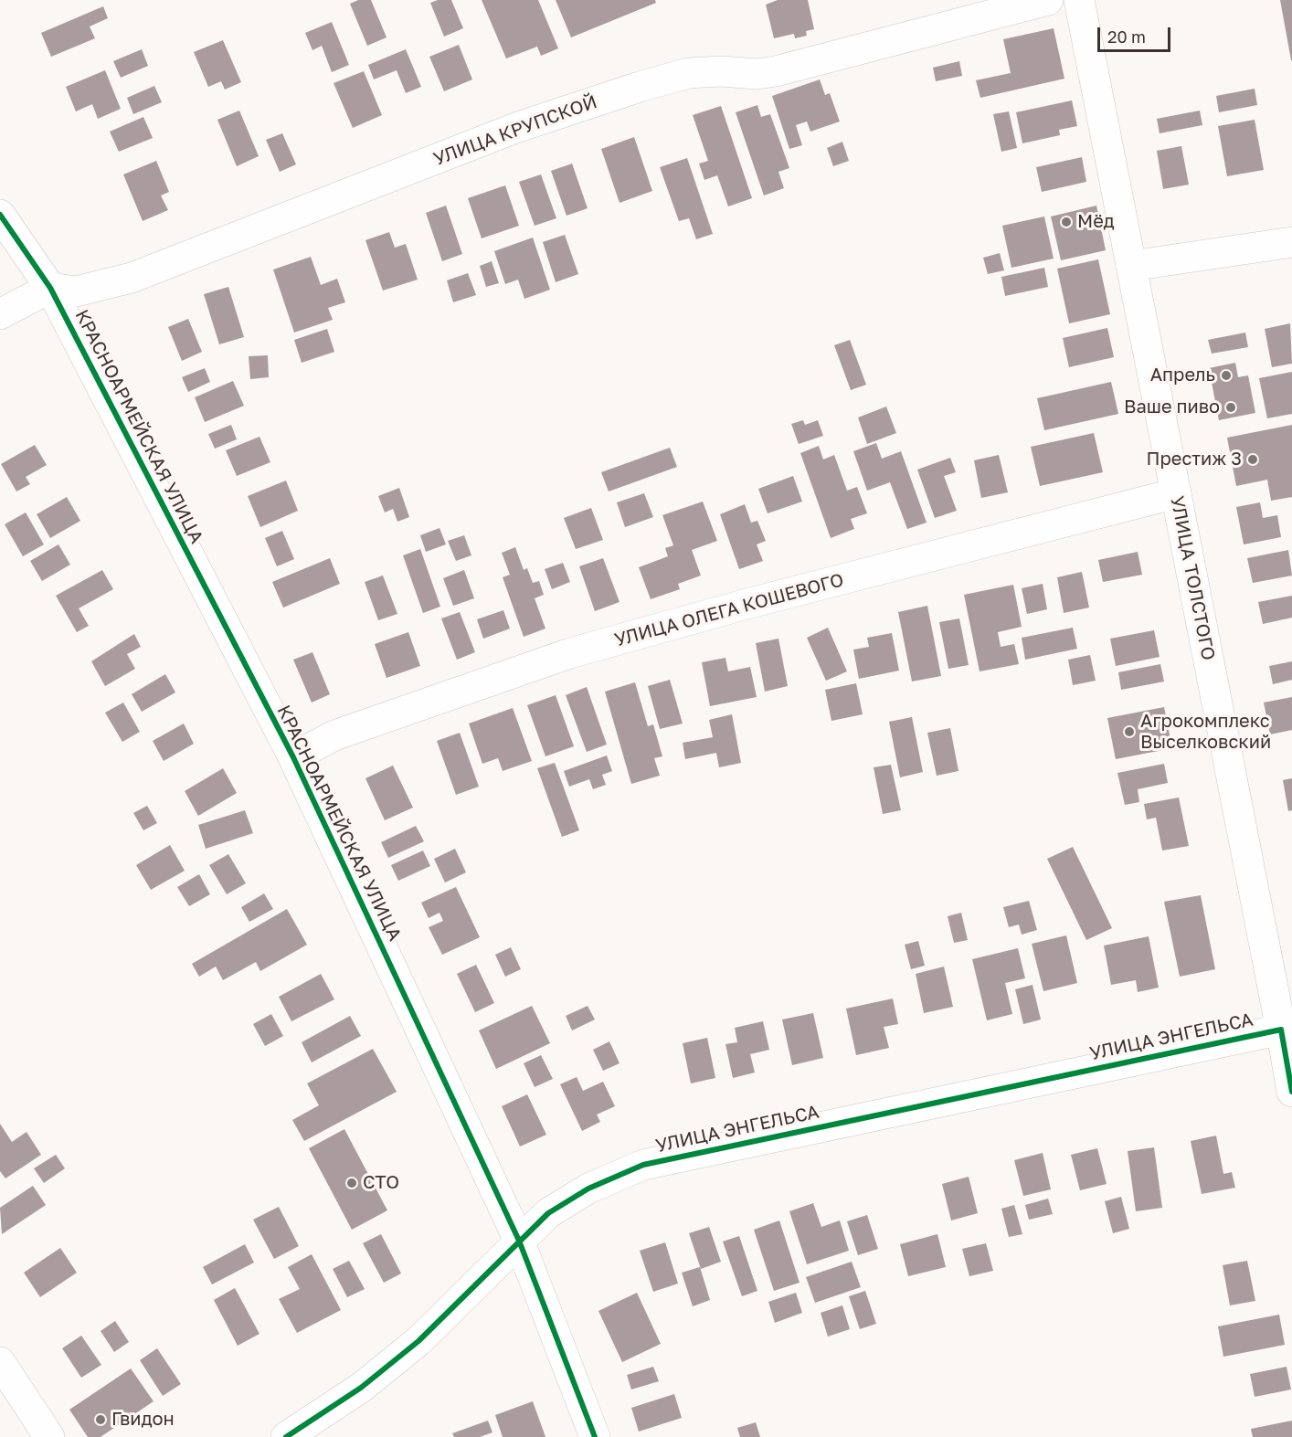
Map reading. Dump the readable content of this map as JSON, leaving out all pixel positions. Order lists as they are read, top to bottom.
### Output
{
  "streets": {
    "street": [
      "УЛИЦА КРУПСКОЙ",
      "КРАСНОАРМЕЙСКАЯ УЛИЦА",
      "УЛИЦА ТОЛСТОГО",
      "УЛИЦА ОЛЕГА КОШЕВОГО",
      "УЛИЦА ЭНГЕЛЬСА"
    ]
  },
  "crossings": [
    ["УЛИЦА КРУПСКОЙ", "КРАСНОАРМЕЙСКАЯ УЛИЦА"],
    ["КРАСНОАРМЕЙСКАЯ УЛИЦА", "УЛИЦА ОЛЕГА КОШЕВОГО"],
    ["КРАСНОАРМЕЙСКАЯ УЛИЦА", "УЛИЦА ЭНГЕЛЬСА"],
    ["УЛИЦА ТОЛСТОГО", "УЛИЦА ОЛЕГА КОШЕВОГО"],
    ["УЛИЦА ТОЛСТОГО", "УЛИЦА ЭНГЕЛЬСА"]
  ],
  "places": [
    "Мёд",
    "Апрель",
    "Ваше пиво",
    "Престиж 3",
    "Агрокомплекс Выселковский",
    "СТО",
    "Гвидон"
  ],
  "scale_bar": "20 m"
}
